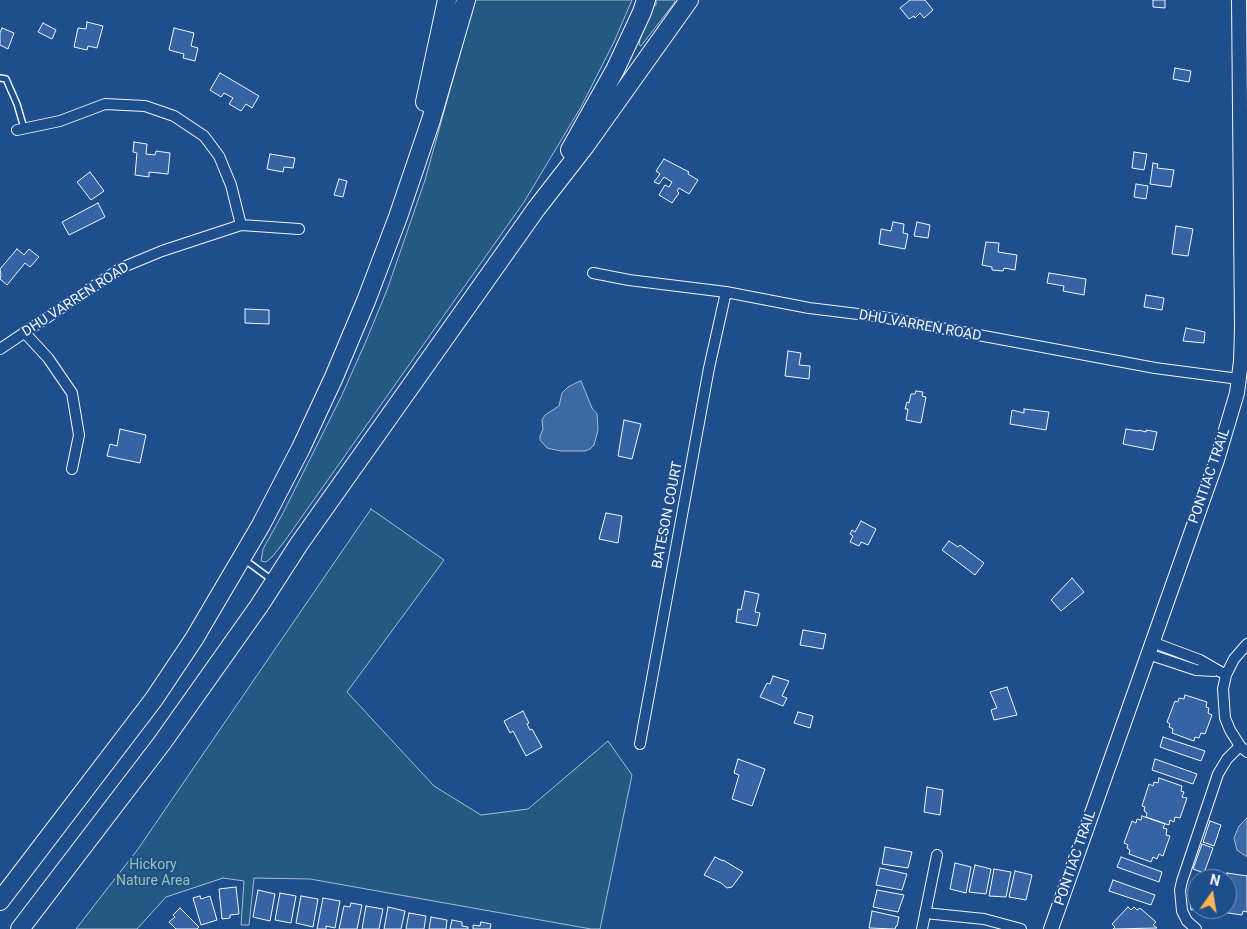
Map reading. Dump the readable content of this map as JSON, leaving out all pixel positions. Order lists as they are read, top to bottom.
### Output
{
  "streets": {
    "main road": ["PONTIAC TRAIL"],
    "street": ["DHU VARREN ROAD", "BATESON COURT"]
  },
  "crossings": [
    ["DHU VARREN ROAD", "PONTIAC TRAIL"],
    ["DHU VARREN ROAD", "BATESON COURT"]
  ],
  "parks": ["Hickory Nature Area"],
  "north": "top"
}
